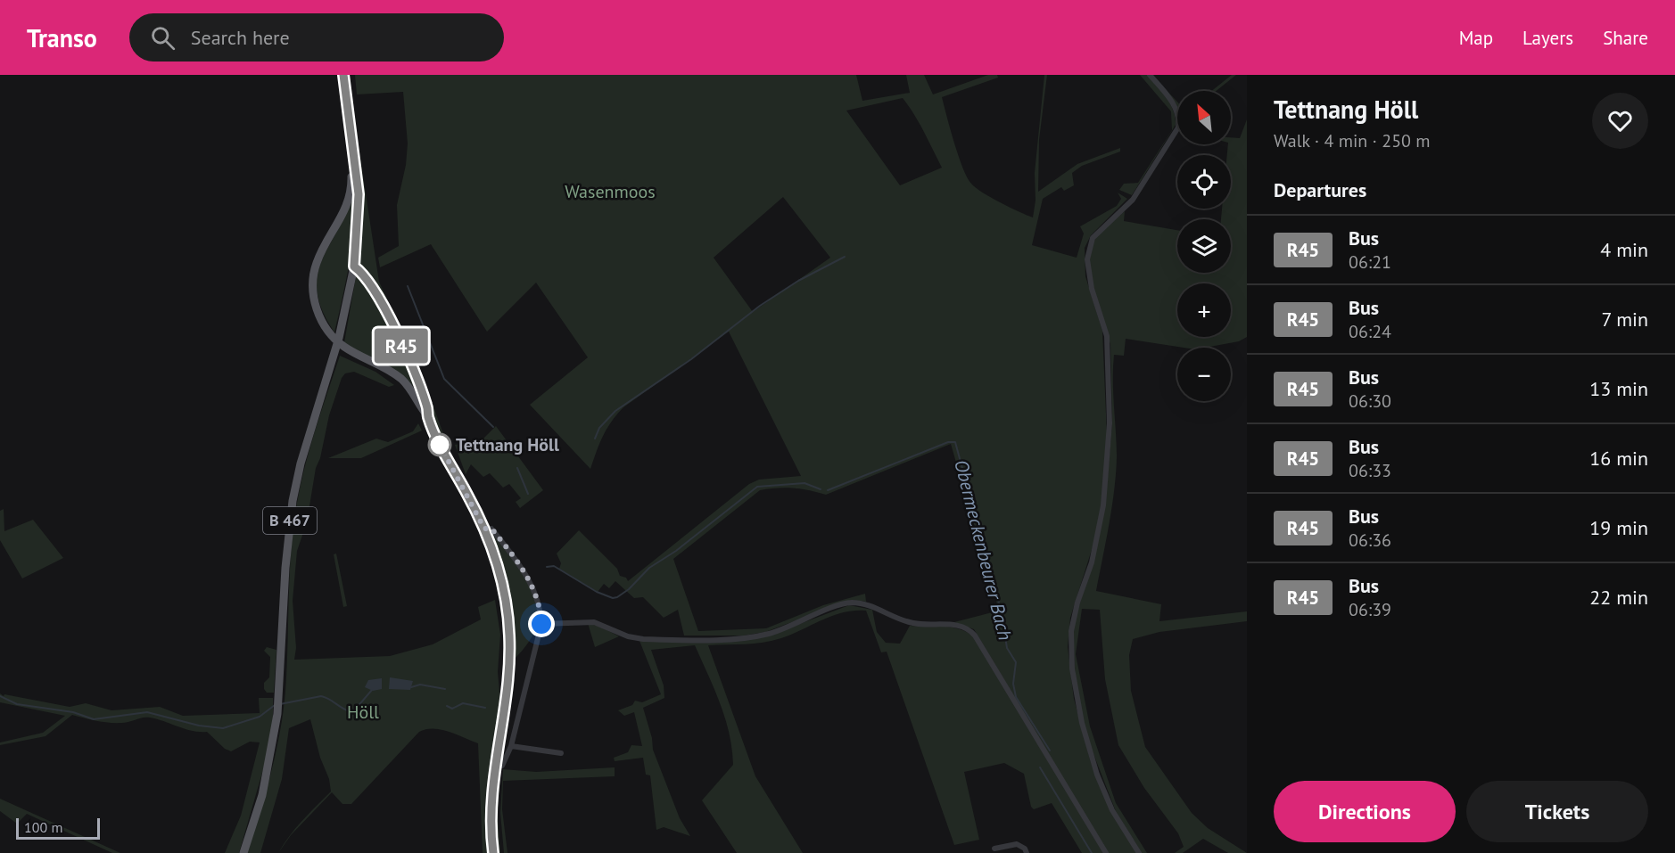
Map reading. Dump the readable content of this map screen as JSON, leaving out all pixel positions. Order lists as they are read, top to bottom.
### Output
{
  "streets": {
    "main road": ["B 467"]
  },
  "water": ["Obermeckenbeurer Bach"],
  "parks": ["Wasenmoos", "Höll"],
  "places": ["Tettnang Höll"],
  "lines": ["bus line R45"],
  "scale_bar": "100 m",
  "north": "top left",
  "page": {
    "header": "Transo",
    "search": "Search here",
    "nav": ["Map", "Layers", "Share"],
    "on_map": "R45",
    "heading": [
      ["Tettnang Höll", "Walk · 4 min · 250 m"],
      "Departures"
    ],
    "map_buttons": ["+", "−"],
    "list": [
      {
        "mark": "R45",
        "name": "Bus",
        "note": "06:21",
        "value": "4 min"
      },
      {
        "mark": "R45",
        "name": "Bus",
        "note": "06:24",
        "value": "7 min"
      },
      {
        "mark": "R45",
        "name": "Bus",
        "note": "06:30",
        "value": "13 min"
      },
      {
        "mark": "R45",
        "name": "Bus",
        "note": "06:33",
        "value": "16 min"
      },
      {
        "mark": "R45",
        "name": "Bus",
        "note": "06:36",
        "value": "19 min"
      },
      {
        "mark": "R45",
        "name": "Bus",
        "note": "06:39",
        "value": "22 min"
      }
    ],
    "buttons": ["Directions", "Tickets"],
    "scale": "100 m"
  }
}
